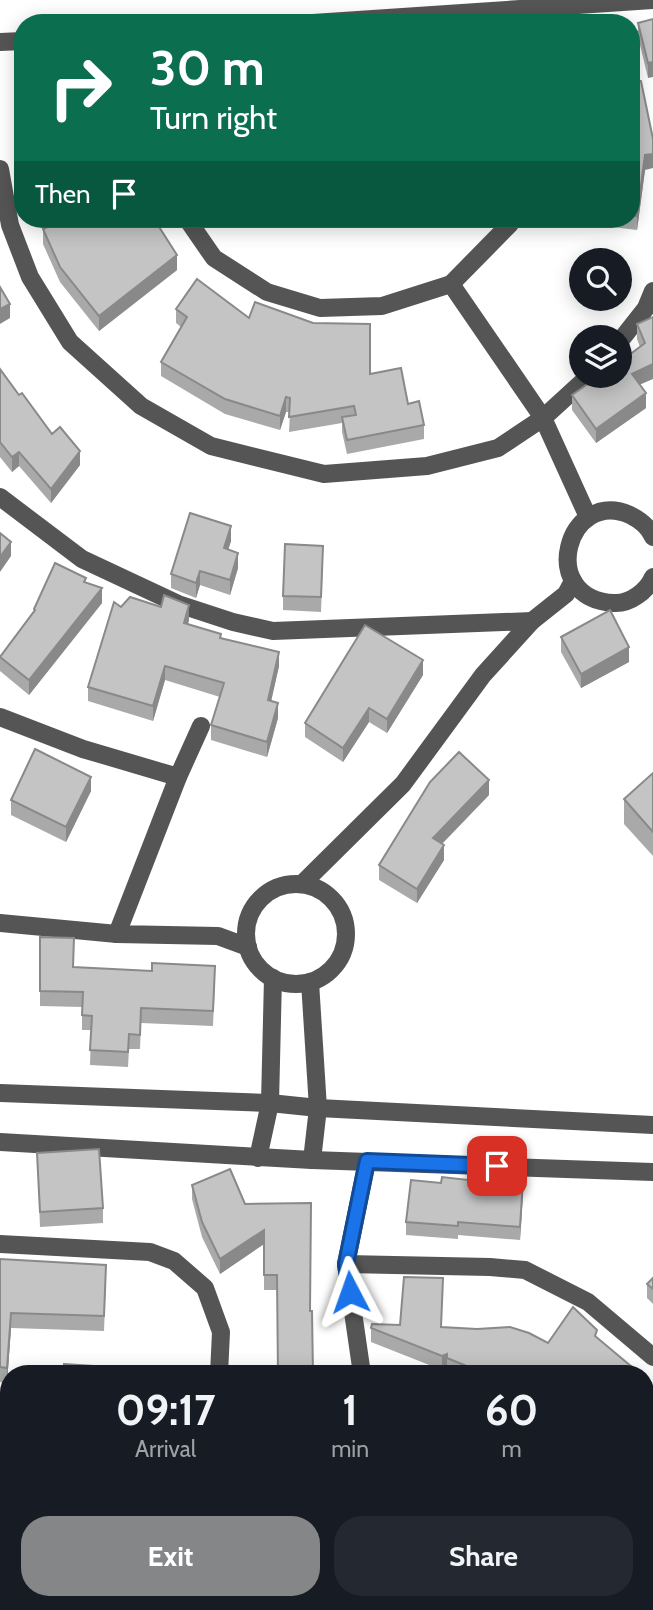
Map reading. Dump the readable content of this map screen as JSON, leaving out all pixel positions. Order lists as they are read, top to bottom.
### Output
{
  "page": {
    "turn": ["30 m", "Turn right"],
    "then": "Then",
    "eta": [
      "09:17",
      "Arrival",
      "1",
      "min",
      "60",
      "m"
    ],
    "buttons": ["Exit", "Share"]
  }
}
